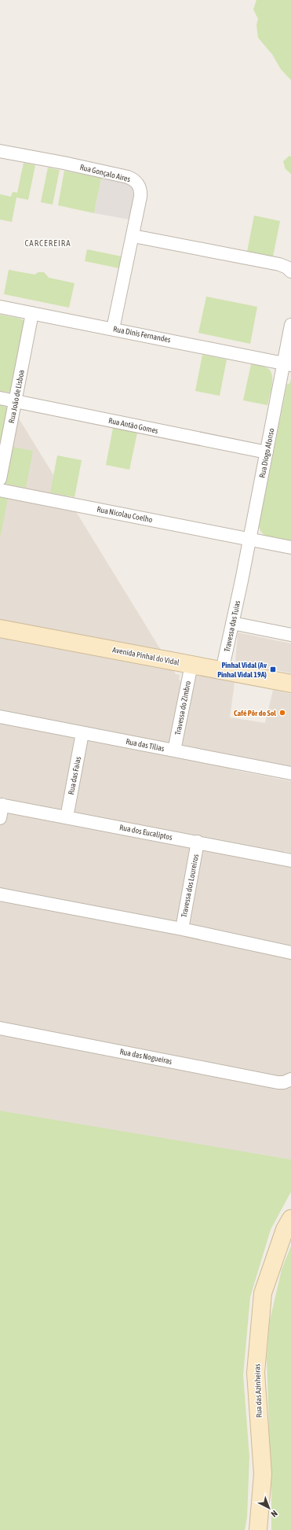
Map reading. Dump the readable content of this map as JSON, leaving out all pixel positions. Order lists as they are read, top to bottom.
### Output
{
  "streets": {
    "street": [
      "Rua Gonçalo Aires",
      "Rua Dinis Fernandes",
      "Rua João de Lisboa",
      "Rua Antão Gomes",
      "Rua Diogo Afonso",
      "Rua Nicolau Coelho",
      "Travessa das Tuias",
      "Avenida Pinhal do Vidal",
      "Travessa do Zimbro",
      "Rua das Tílias",
      "Rua das Faias",
      "Rua dos Eucaliptos",
      "Travessa dos Loureiros",
      "Rua das Nogueiras",
      "Rua das Azinheiras"
    ]
  },
  "crossings": [
    ["Rua Gonçalo Aires", "Rua Dinis Fernandes"],
    ["Rua Dinis Fernandes", "Rua João de Lisboa"],
    ["Rua Dinis Fernandes", "Rua Diogo Afonso"],
    ["Rua João de Lisboa", "Rua Antão Gomes"],
    ["Rua Antão Gomes", "Rua Diogo Afonso"],
    ["Rua Diogo Afonso", "Rua Nicolau Coelho"],
    ["Rua Diogo Afonso", "Travessa das Tuias"],
    ["Travessa das Tuias", "Avenida Pinhal do Vidal"],
    ["Avenida Pinhal do Vidal", "Travessa do Zimbro"],
    ["Travessa do Zimbro", "Rua das Tílias"],
    ["Rua das Tílias", "Rua das Faias"],
    ["Rua das Faias", "Rua dos Eucaliptos"],
    ["Rua dos Eucaliptos", "Travessa dos Loureiros"]
  ],
  "districts": ["CARCEREIRA"],
  "places": {
    "transit": ["Pinhal Vidal (Av Pinhal Vidal 19A)"],
    "other": ["Café Pôr do Sol"]
  },
  "north": "bottom right"
}
